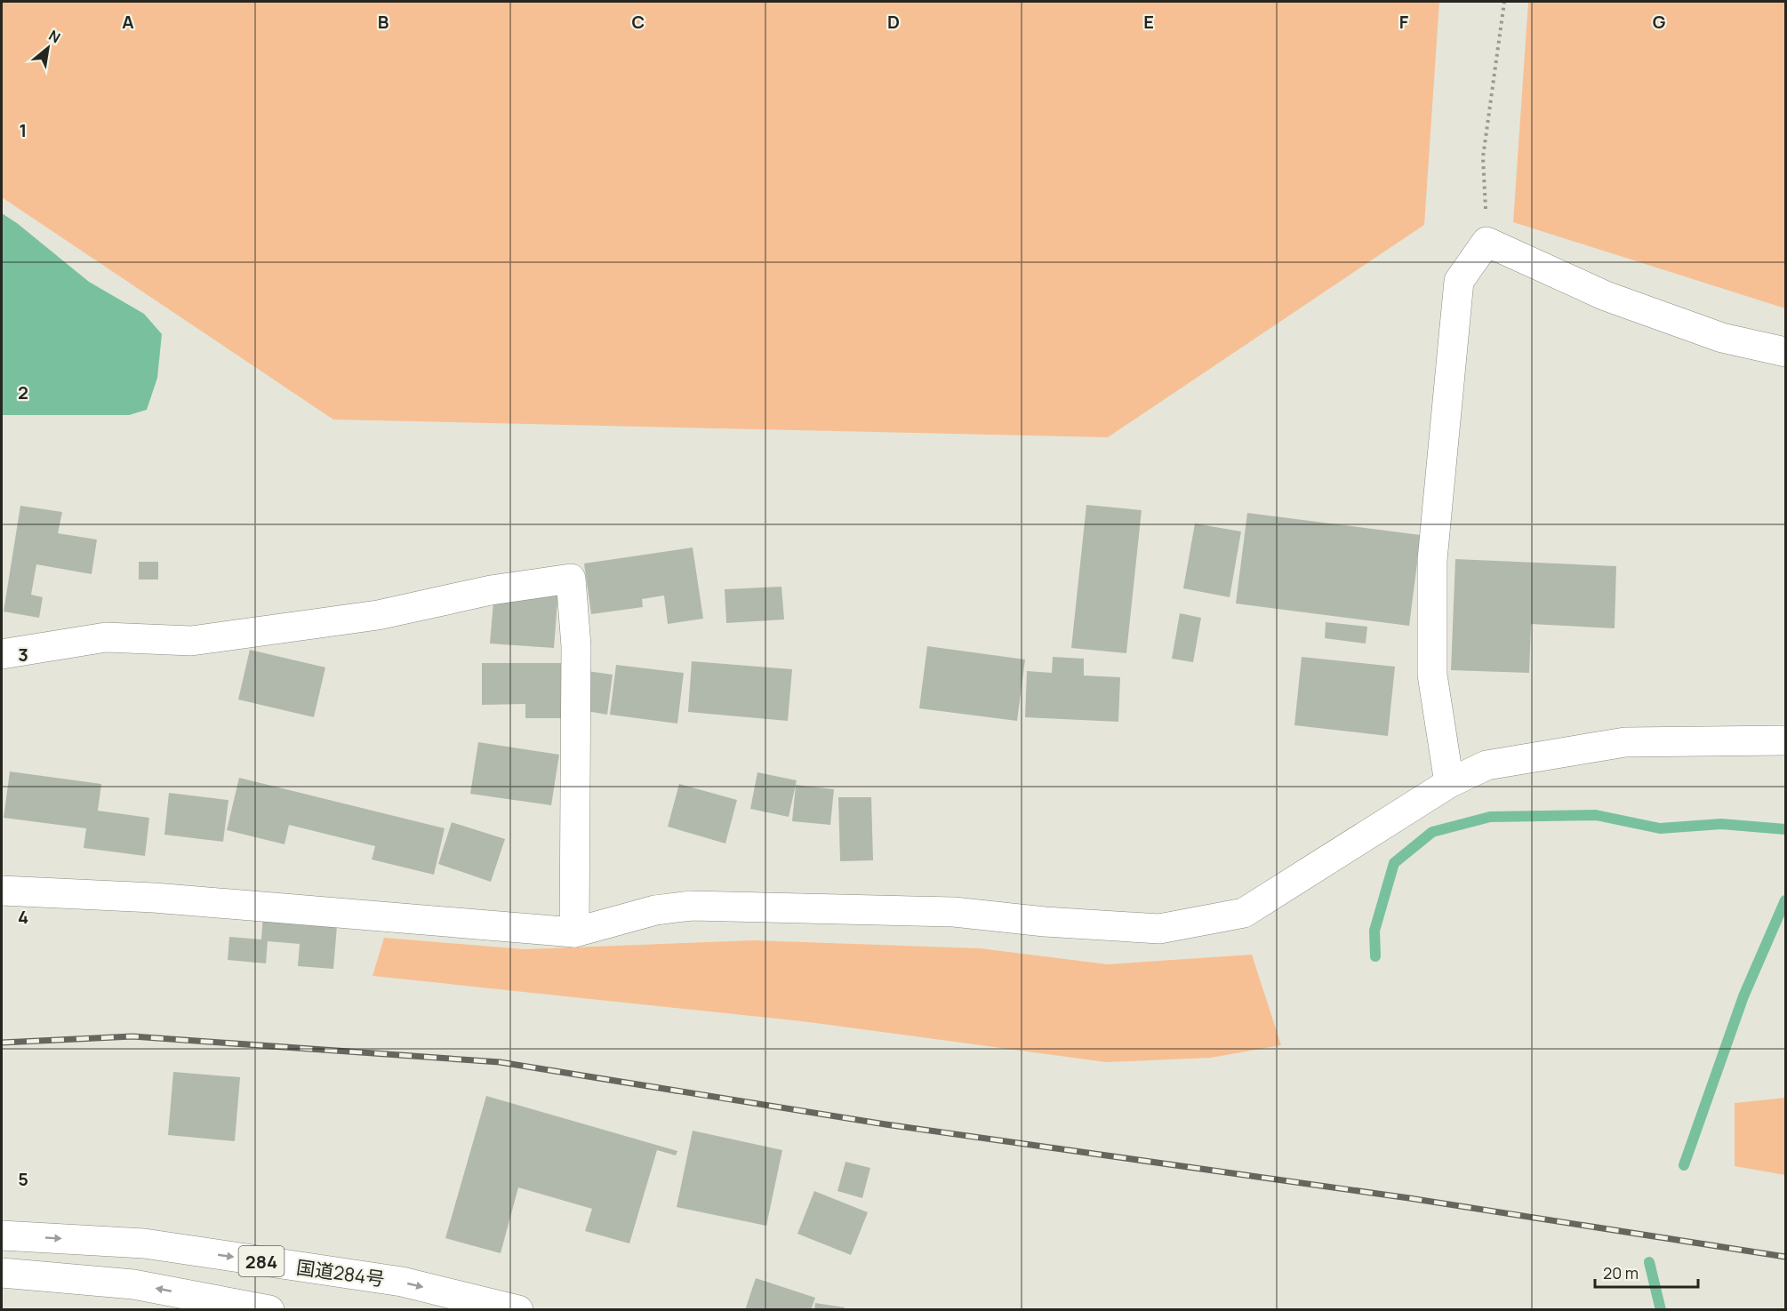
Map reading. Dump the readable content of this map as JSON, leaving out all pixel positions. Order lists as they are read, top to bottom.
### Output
{
  "streets": {
    "main road": ["284", "国道284号"]
  },
  "scale_bar": "20 m",
  "north": "top right",
  "grid": {
    "columns": [
      "A",
      "B",
      "C",
      "D",
      "E",
      "F",
      "G"
    ],
    "rows": [
      "1",
      "2",
      "3",
      "4",
      "5"
    ]
  }
}
